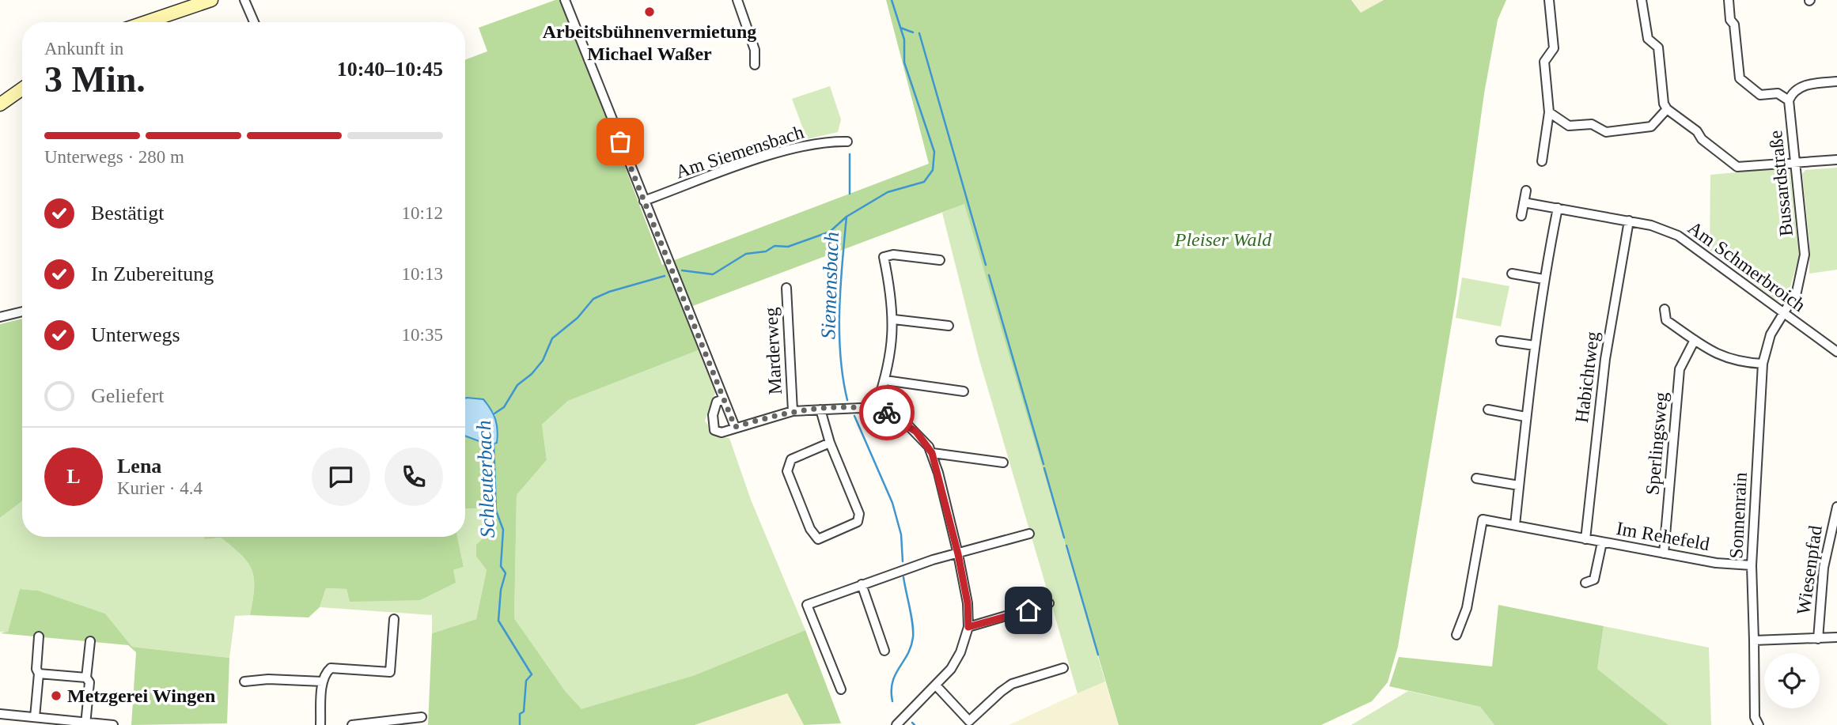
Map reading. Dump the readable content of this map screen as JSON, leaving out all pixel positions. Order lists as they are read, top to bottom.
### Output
{
  "streets": {
    "street": [
      "Am Siemensbach",
      "Bussardstraße",
      "Am Schmerbroich",
      "Marderweg",
      "Habichtweg",
      "Sperlingsweg",
      "Sonnenrain",
      "Im Rehefeld",
      "Wiesenpfad"
    ]
  },
  "crossings": [
    ["Bussardstraße", "Am Schmerbroich"],
    ["Bussardstraße", "Sonnenrain"],
    ["Am Schmerbroich", "Habichtweg"],
    ["Am Schmerbroich", "Sonnenrain"],
    ["Habichtweg", "Im Rehefeld"],
    ["Sperlingsweg", "Im Rehefeld"],
    ["Sonnenrain", "Im Rehefeld"]
  ],
  "water": ["Siemensbach", "Schleuterbach"],
  "parks": ["Pleiser Wald"],
  "places": ["Arbeitsbühnenvermietung Michael Waßer", "Metzgerei Wingen"],
  "page": {
    "heading": ["3 Min.", "Ankunft in", "10:40–10:45"],
    "panel": ["Lena", "Kurier · 4.4"],
    "bar": "Unterwegs · 280 m",
    "list": [
      ["Bestätigt", "10:12"],
      ["In Zubereitung", "10:13"],
      ["Unterwegs", "10:35"],
      "Geliefert"
    ],
    "round": "L"
  }
}
